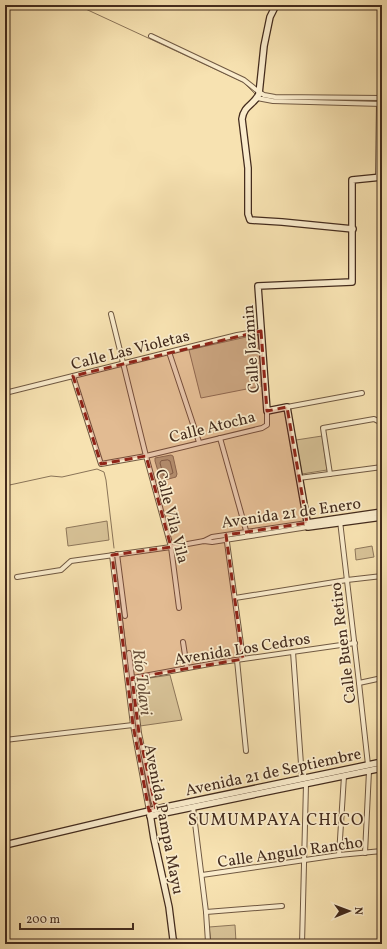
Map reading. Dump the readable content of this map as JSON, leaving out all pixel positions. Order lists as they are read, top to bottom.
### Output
{
  "streets": {
    "street": [
      "Calle Las Violetas",
      "Calle Jazmin",
      "Calle Atocha",
      "Avenida 21 de Enero",
      "Calle Vila Vila",
      "Calle Buen Retiro",
      "Avenida Los Cedros",
      "Avenida 21 de Septiembre",
      "Avenida Pampa Mayu",
      "Calle Angulo Rancho"
    ]
  },
  "crossings": [
    ["Calle Las Violetas", "Calle Jazmin"],
    ["Calle Las Violetas", "Calle Atocha"],
    ["Calle Las Violetas", "Calle Vila Vila"],
    ["Calle Jazmin", "Calle Atocha"],
    ["Calle Atocha", "Calle Vila Vila"],
    ["Avenida 21 de Enero", "Calle Vila Vila"],
    ["Avenida 21 de Enero", "Calle Buen Retiro"],
    ["Avenida 21 de Enero", "Avenida Pampa Mayu"],
    ["Calle Buen Retiro", "Avenida Los Cedros"],
    ["Calle Buen Retiro", "Avenida 21 de Septiembre"],
    ["Calle Buen Retiro", "Calle Angulo Rancho"],
    ["Avenida Los Cedros", "Avenida Pampa Mayu"],
    ["Avenida 21 de Septiembre", "Avenida Pampa Mayu"]
  ],
  "districts": ["SUMUMPAYA CHICO"],
  "water": ["Río Tolavi"],
  "scale_bar": "200 m",
  "north": "right"
}
